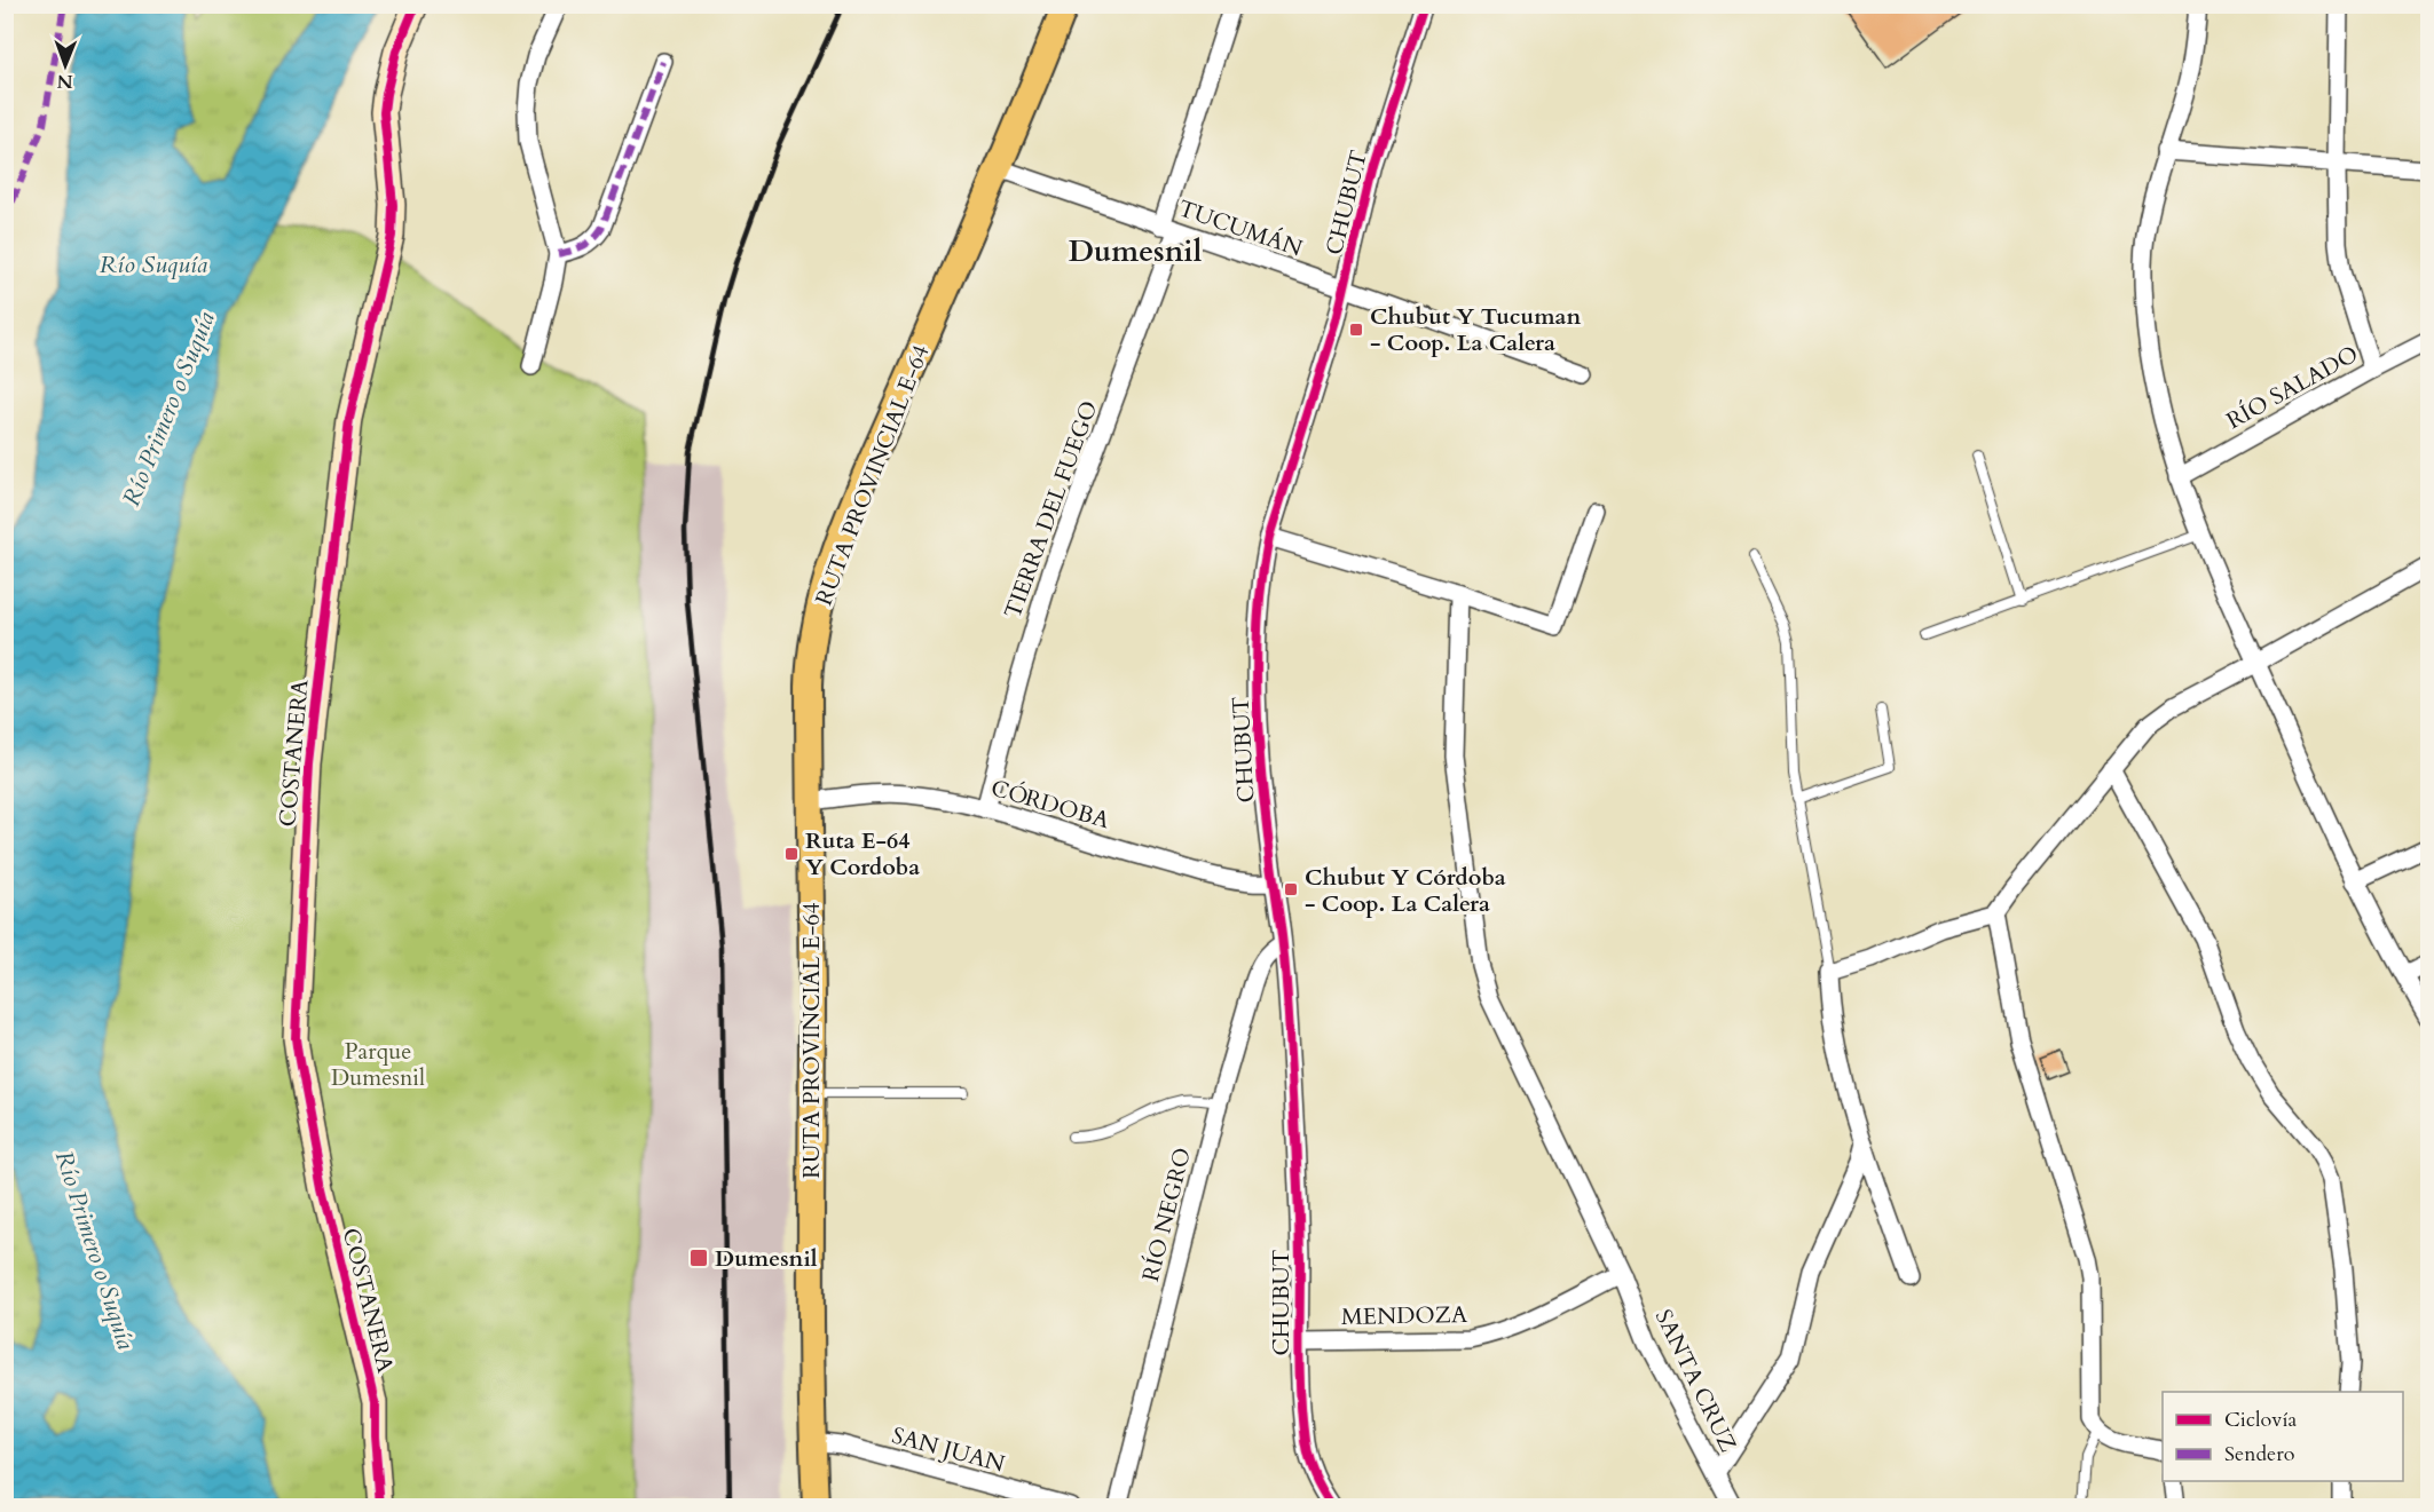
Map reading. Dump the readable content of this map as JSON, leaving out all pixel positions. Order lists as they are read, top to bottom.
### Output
{
  "streets": {
    "main road": ["RUTA PROVINCIAL E-64"],
    "street": [
      "CHUBUT",
      "TUCUMÁN",
      "RÍO SALADO",
      "TIERRA DEL FUEGO",
      "COSTANERA",
      "CÓRDOBA",
      "RÍO NEGRO",
      "MENDOZA",
      "SANTA CRUZ",
      "SAN JUAN"
    ]
  },
  "crossings": [
    ["CHUBUT", "TUCUMÁN"],
    ["CHUBUT", "CÓRDOBA"],
    ["CHUBUT", "RÍO NEGRO"],
    ["CHUBUT", "MENDOZA"],
    ["TUCUMÁN", "RUTA PROVINCIAL E-64"],
    ["TUCUMÁN", "TIERRA DEL FUEGO"],
    ["RUTA PROVINCIAL E-64", "CÓRDOBA"],
    ["RUTA PROVINCIAL E-64", "SAN JUAN"],
    ["TIERRA DEL FUEGO", "CÓRDOBA"],
    ["MENDOZA", "SANTA CRUZ"]
  ],
  "districts": ["Dumesnil"],
  "water": ["Río Suquía", "Río Primero o Suquía"],
  "parks": ["Parque Dumesnil"],
  "places": {
    "transit": [
      "Chubut Y Tucuman - Coop. La Calera",
      "Ruta E-64 Y Cordoba",
      "Chubut Y Córdoba - Coop. La Calera",
      "Dumesnil"
    ]
  },
  "legend": ["Ciclovía", "Sendero"],
  "north": "bottom"
}
